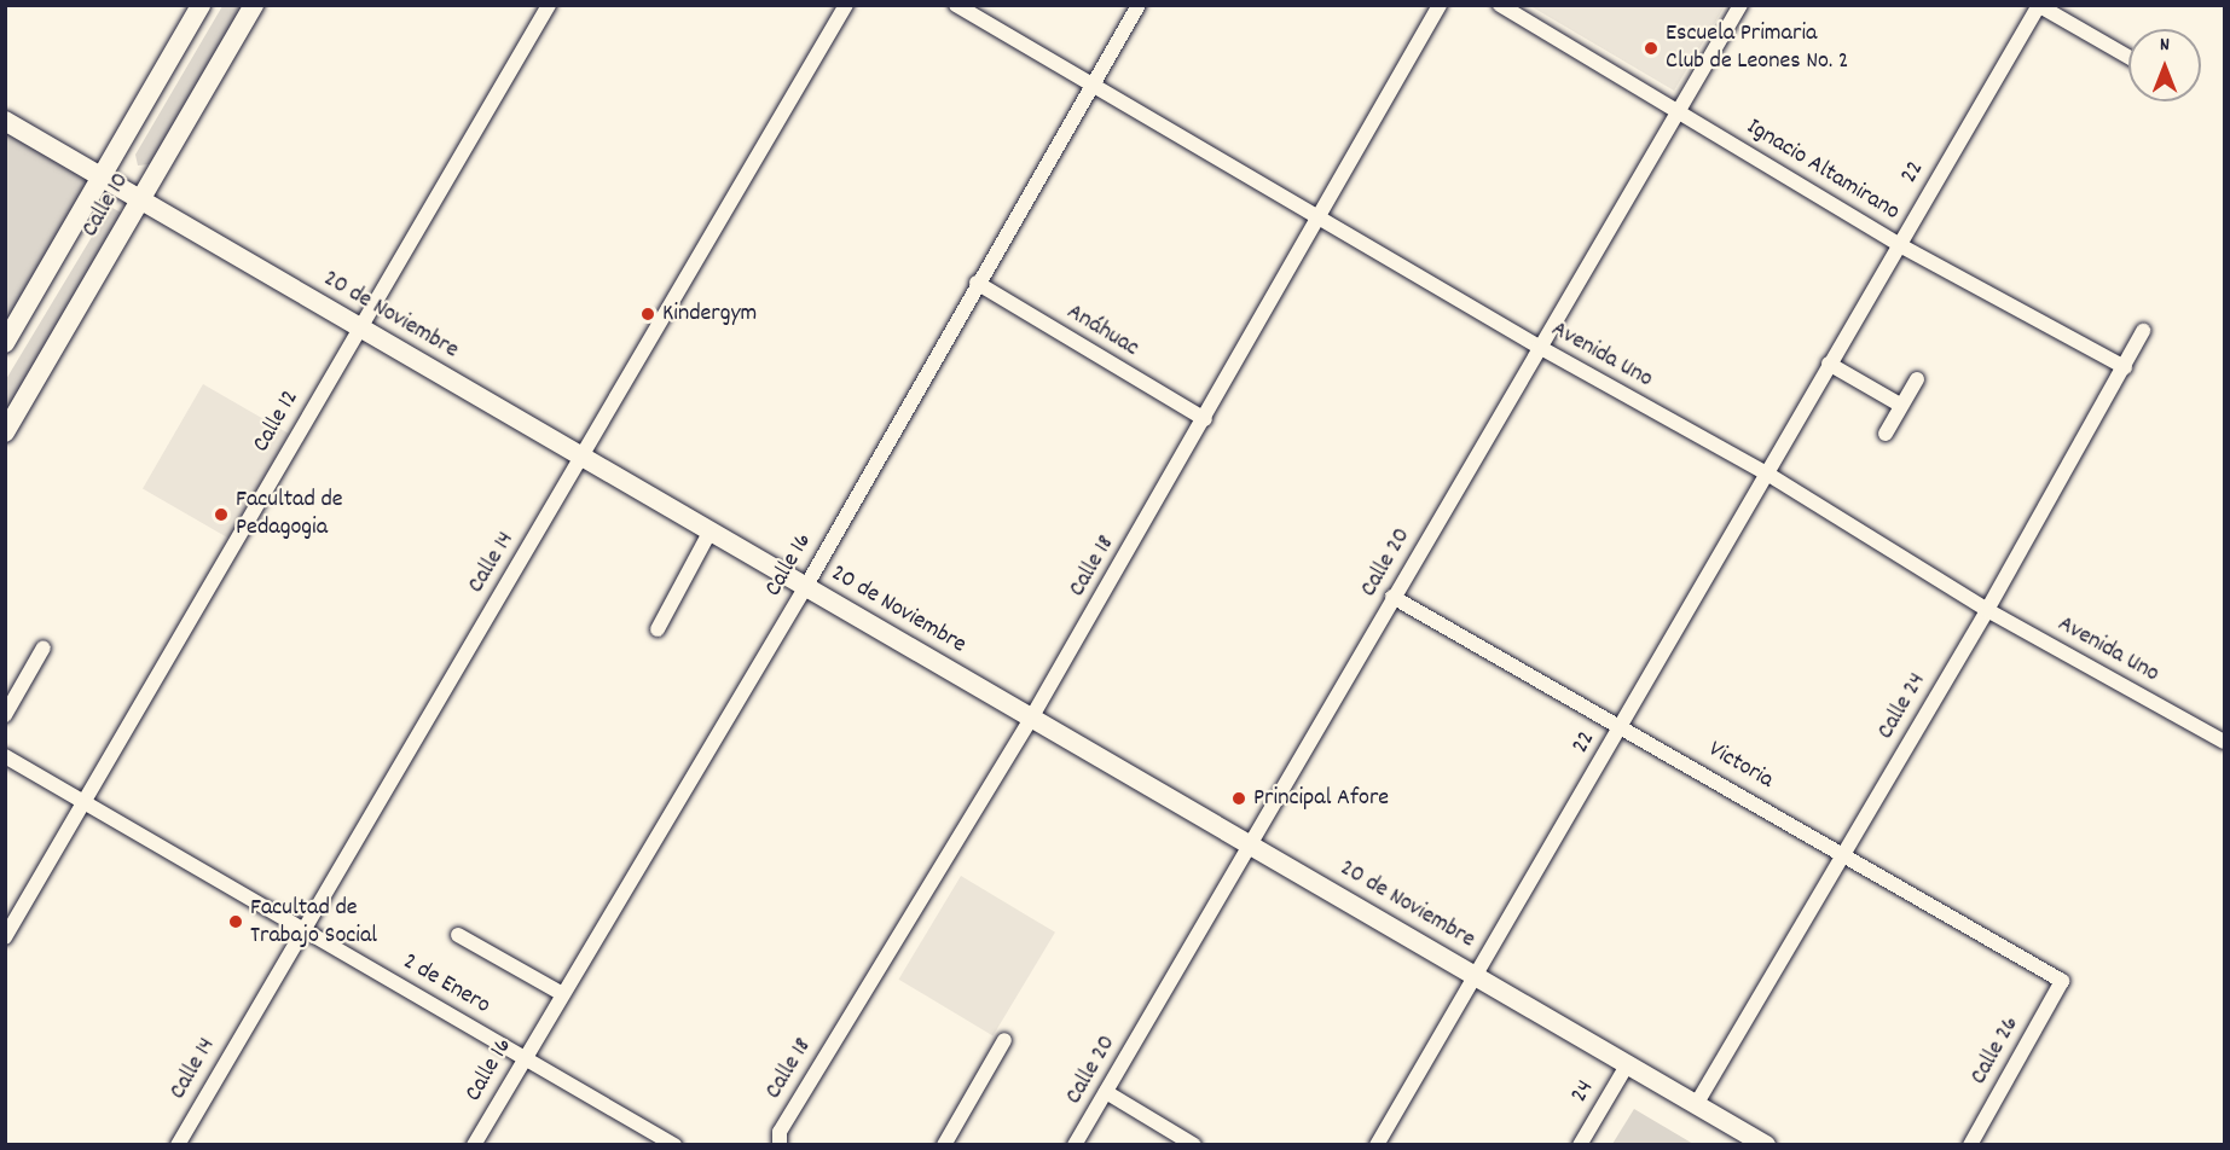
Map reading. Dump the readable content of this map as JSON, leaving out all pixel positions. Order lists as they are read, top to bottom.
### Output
{
  "streets": {
    "main road": ["Calle 10", "20 de Noviembre"],
    "street": [
      "Ignacio Altamirano",
      "22",
      "Anáhuac",
      "Avenida Uno",
      "Calle 12",
      "Calle 14",
      "Calle 20",
      "Calle 16",
      "Calle 18",
      "Calle 24",
      "Victoria",
      "2 de Enero",
      "Calle 26",
      "24"
    ]
  },
  "crossings": [
    ["Ignacio Altamirano", "22"],
    ["Ignacio Altamirano", "Calle 20"],
    ["Ignacio Altamirano", "Calle 24"],
    ["22", "20 de Noviembre"],
    ["22", "Avenida Uno"],
    ["22", "Victoria"],
    ["Calle 10", "20 de Noviembre"],
    ["20 de Noviembre", "Calle 12"],
    ["20 de Noviembre", "Calle 14"],
    ["20 de Noviembre", "Calle 20"],
    ["20 de Noviembre", "Calle 16"],
    ["20 de Noviembre", "Calle 18"],
    ["20 de Noviembre", "Calle 24"],
    ["20 de Noviembre", "24"],
    ["Anáhuac", "Calle 16"],
    ["Anáhuac", "Calle 18"],
    ["Avenida Uno", "Calle 20"],
    ["Avenida Uno", "Calle 16"],
    ["Avenida Uno", "Calle 18"],
    ["Avenida Uno", "Calle 24"],
    ["Calle 12", "2 de Enero"],
    ["Calle 14", "2 de Enero"],
    ["Calle 20", "Victoria"],
    ["Calle 16", "2 de Enero"],
    ["Calle 24", "Victoria"],
    ["Victoria", "Calle 26"]
  ],
  "places": [
    "Escuela Primaria Club de Leones No. 2",
    "Kindergym",
    "Facultad de Pedagogia",
    "Principal Afore",
    "Facultad de Trabajo Social"
  ],
  "north": "top"
}
